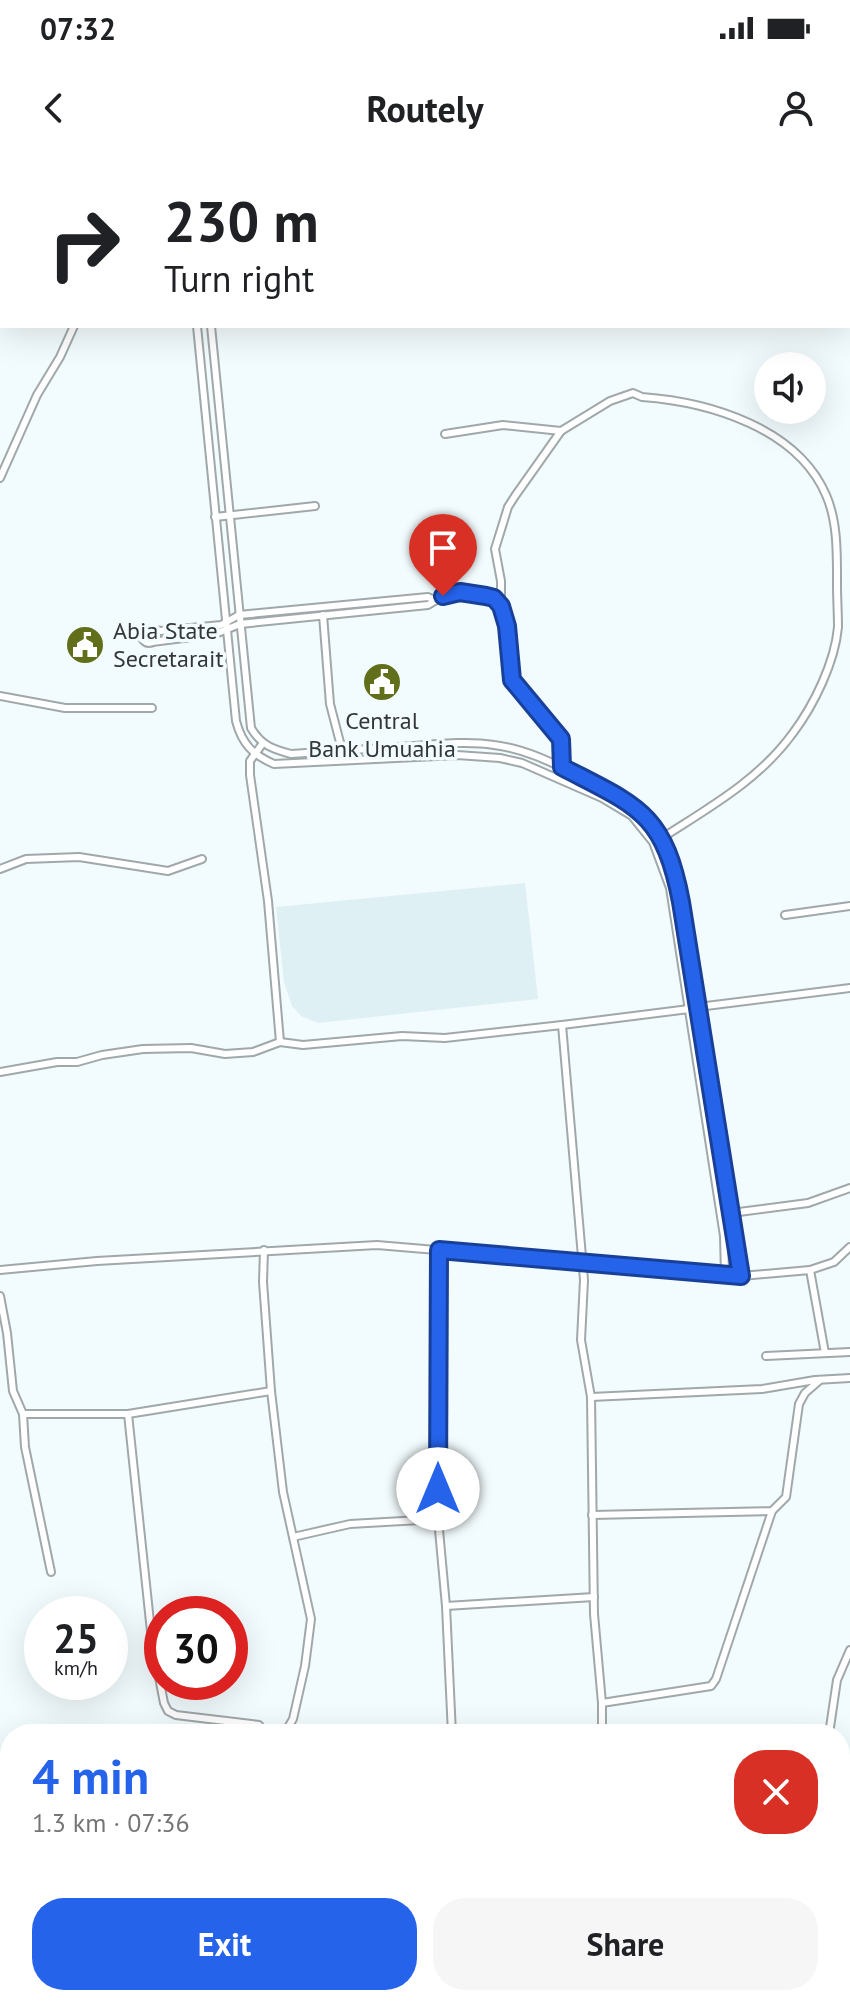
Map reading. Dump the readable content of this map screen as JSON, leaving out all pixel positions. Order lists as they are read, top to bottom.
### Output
{
  "places": {
    "public building": ["Abia State Secretarait", "Central Bank Umuahia"]
  },
  "page": {
    "status": "07:32",
    "header": "Routely",
    "turn": ["230 m", "Turn right"],
    "speed": "25 km/h",
    "limit": "30",
    "heading": ["4 min", "1.3 km · 07:36"],
    "buttons": ["Exit", "Share"]
  }
}
